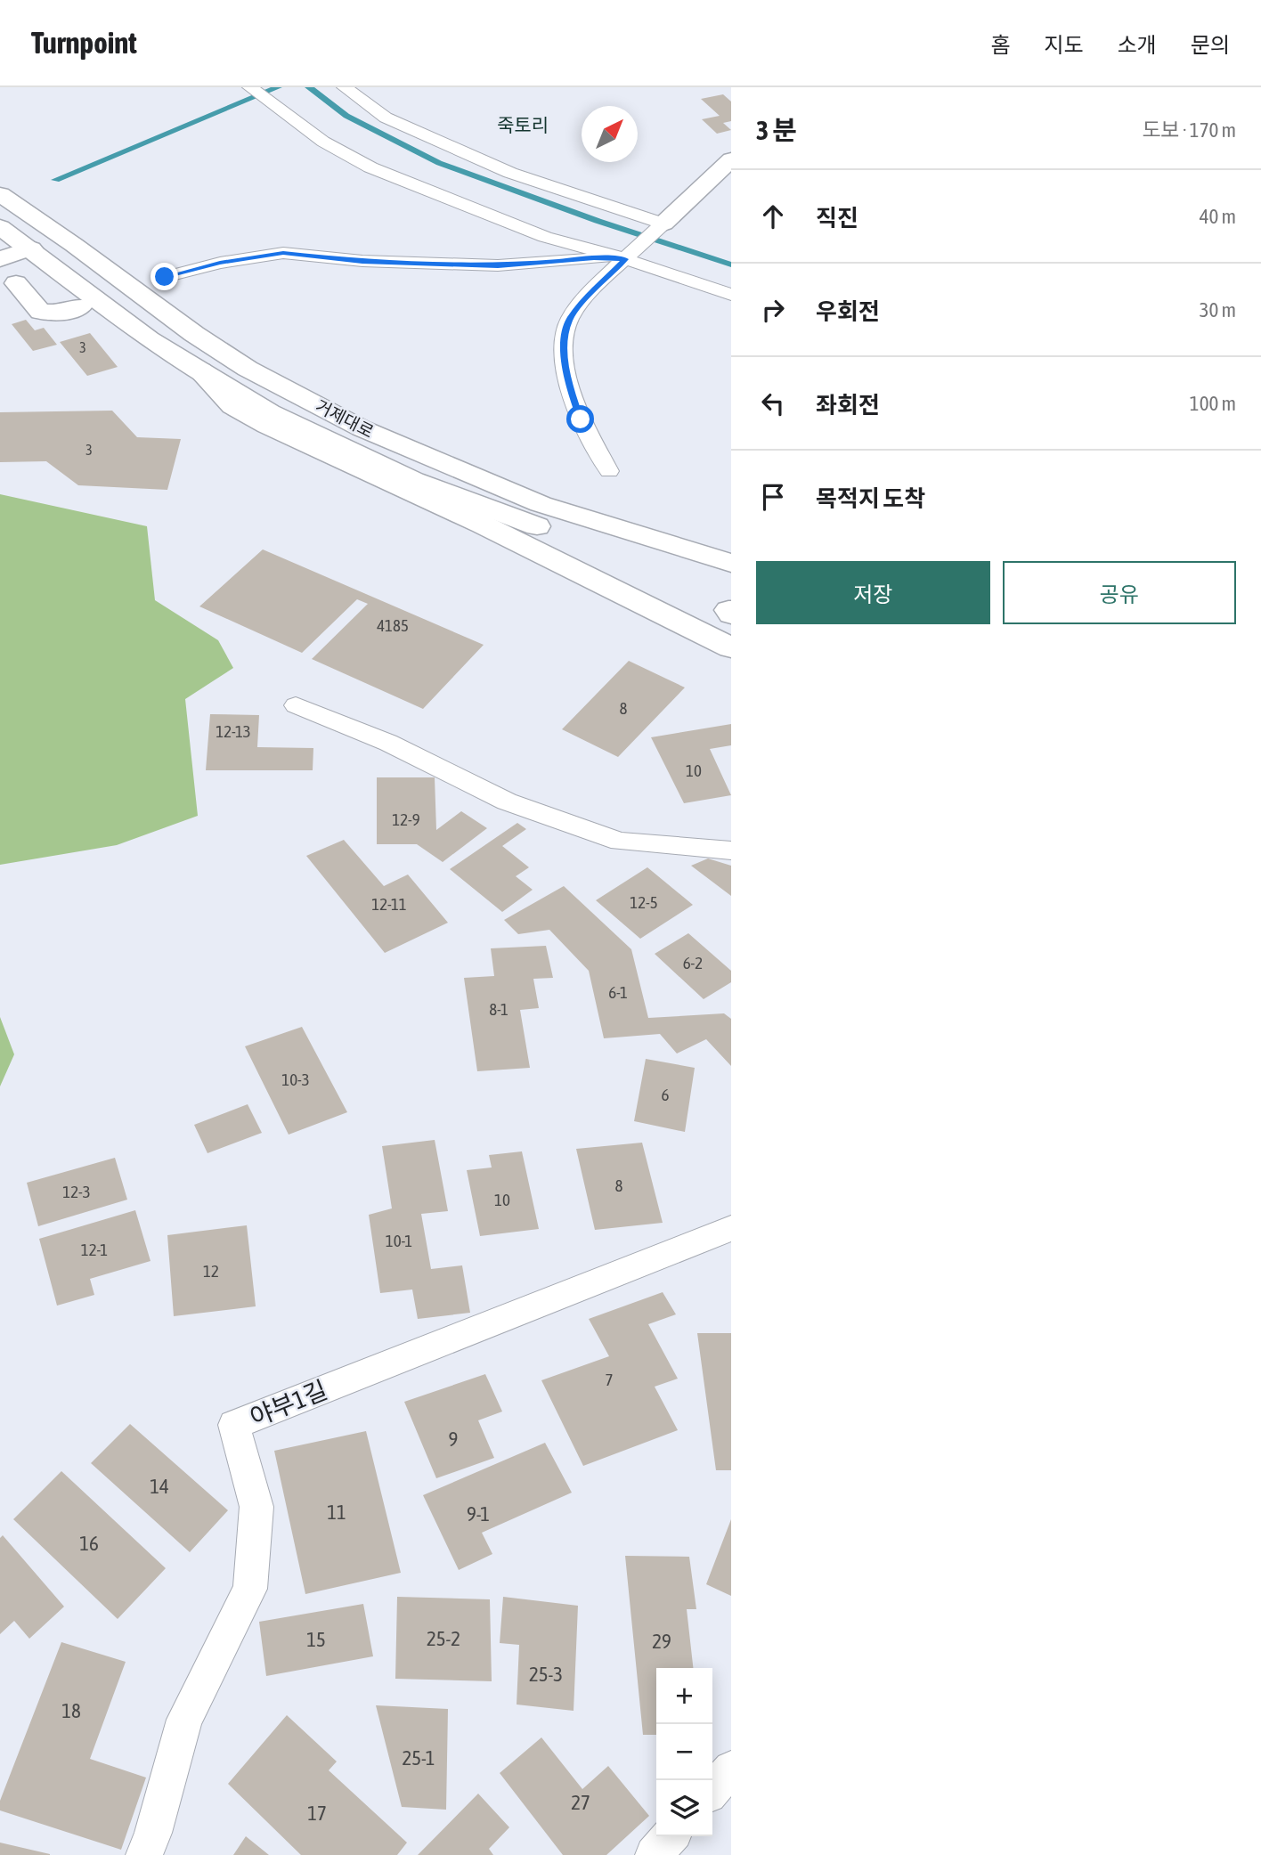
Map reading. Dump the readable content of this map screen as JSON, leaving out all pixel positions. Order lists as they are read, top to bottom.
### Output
{
  "streets": {
    "main road": ["거제대로"],
    "lane": ["야부1길"]
  },
  "districts": ["죽토리"],
  "house_numbers": [
    "3",
    "3",
    "4185",
    "8",
    "12-13",
    "10",
    "12-9",
    "12-5",
    "12-11",
    "6-2",
    "6-1",
    "8-1",
    "10-3",
    "6",
    "8",
    "12-3",
    "10",
    "10-1",
    "12-1",
    "12",
    "7",
    "9",
    "14",
    "11",
    "9-1",
    "16",
    "25-2",
    "15",
    "29",
    "25-3",
    "18",
    "25-1",
    "27",
    "17"
  ],
  "north": "top right",
  "page": {
    "header": "Turnpoint",
    "nav": [
      "홈",
      "지도",
      "소개",
      "문의"
    ],
    "heading": ["3 분", "도보 · 170 m"],
    "list": [
      ["직진", "40 m"],
      ["우회전", "30 m"],
      ["좌회전", "100 m"],
      "목적지 도착"
    ],
    "buttons": ["저장", "공유"],
    "map_buttons": ["+", "−"]
  }
}
